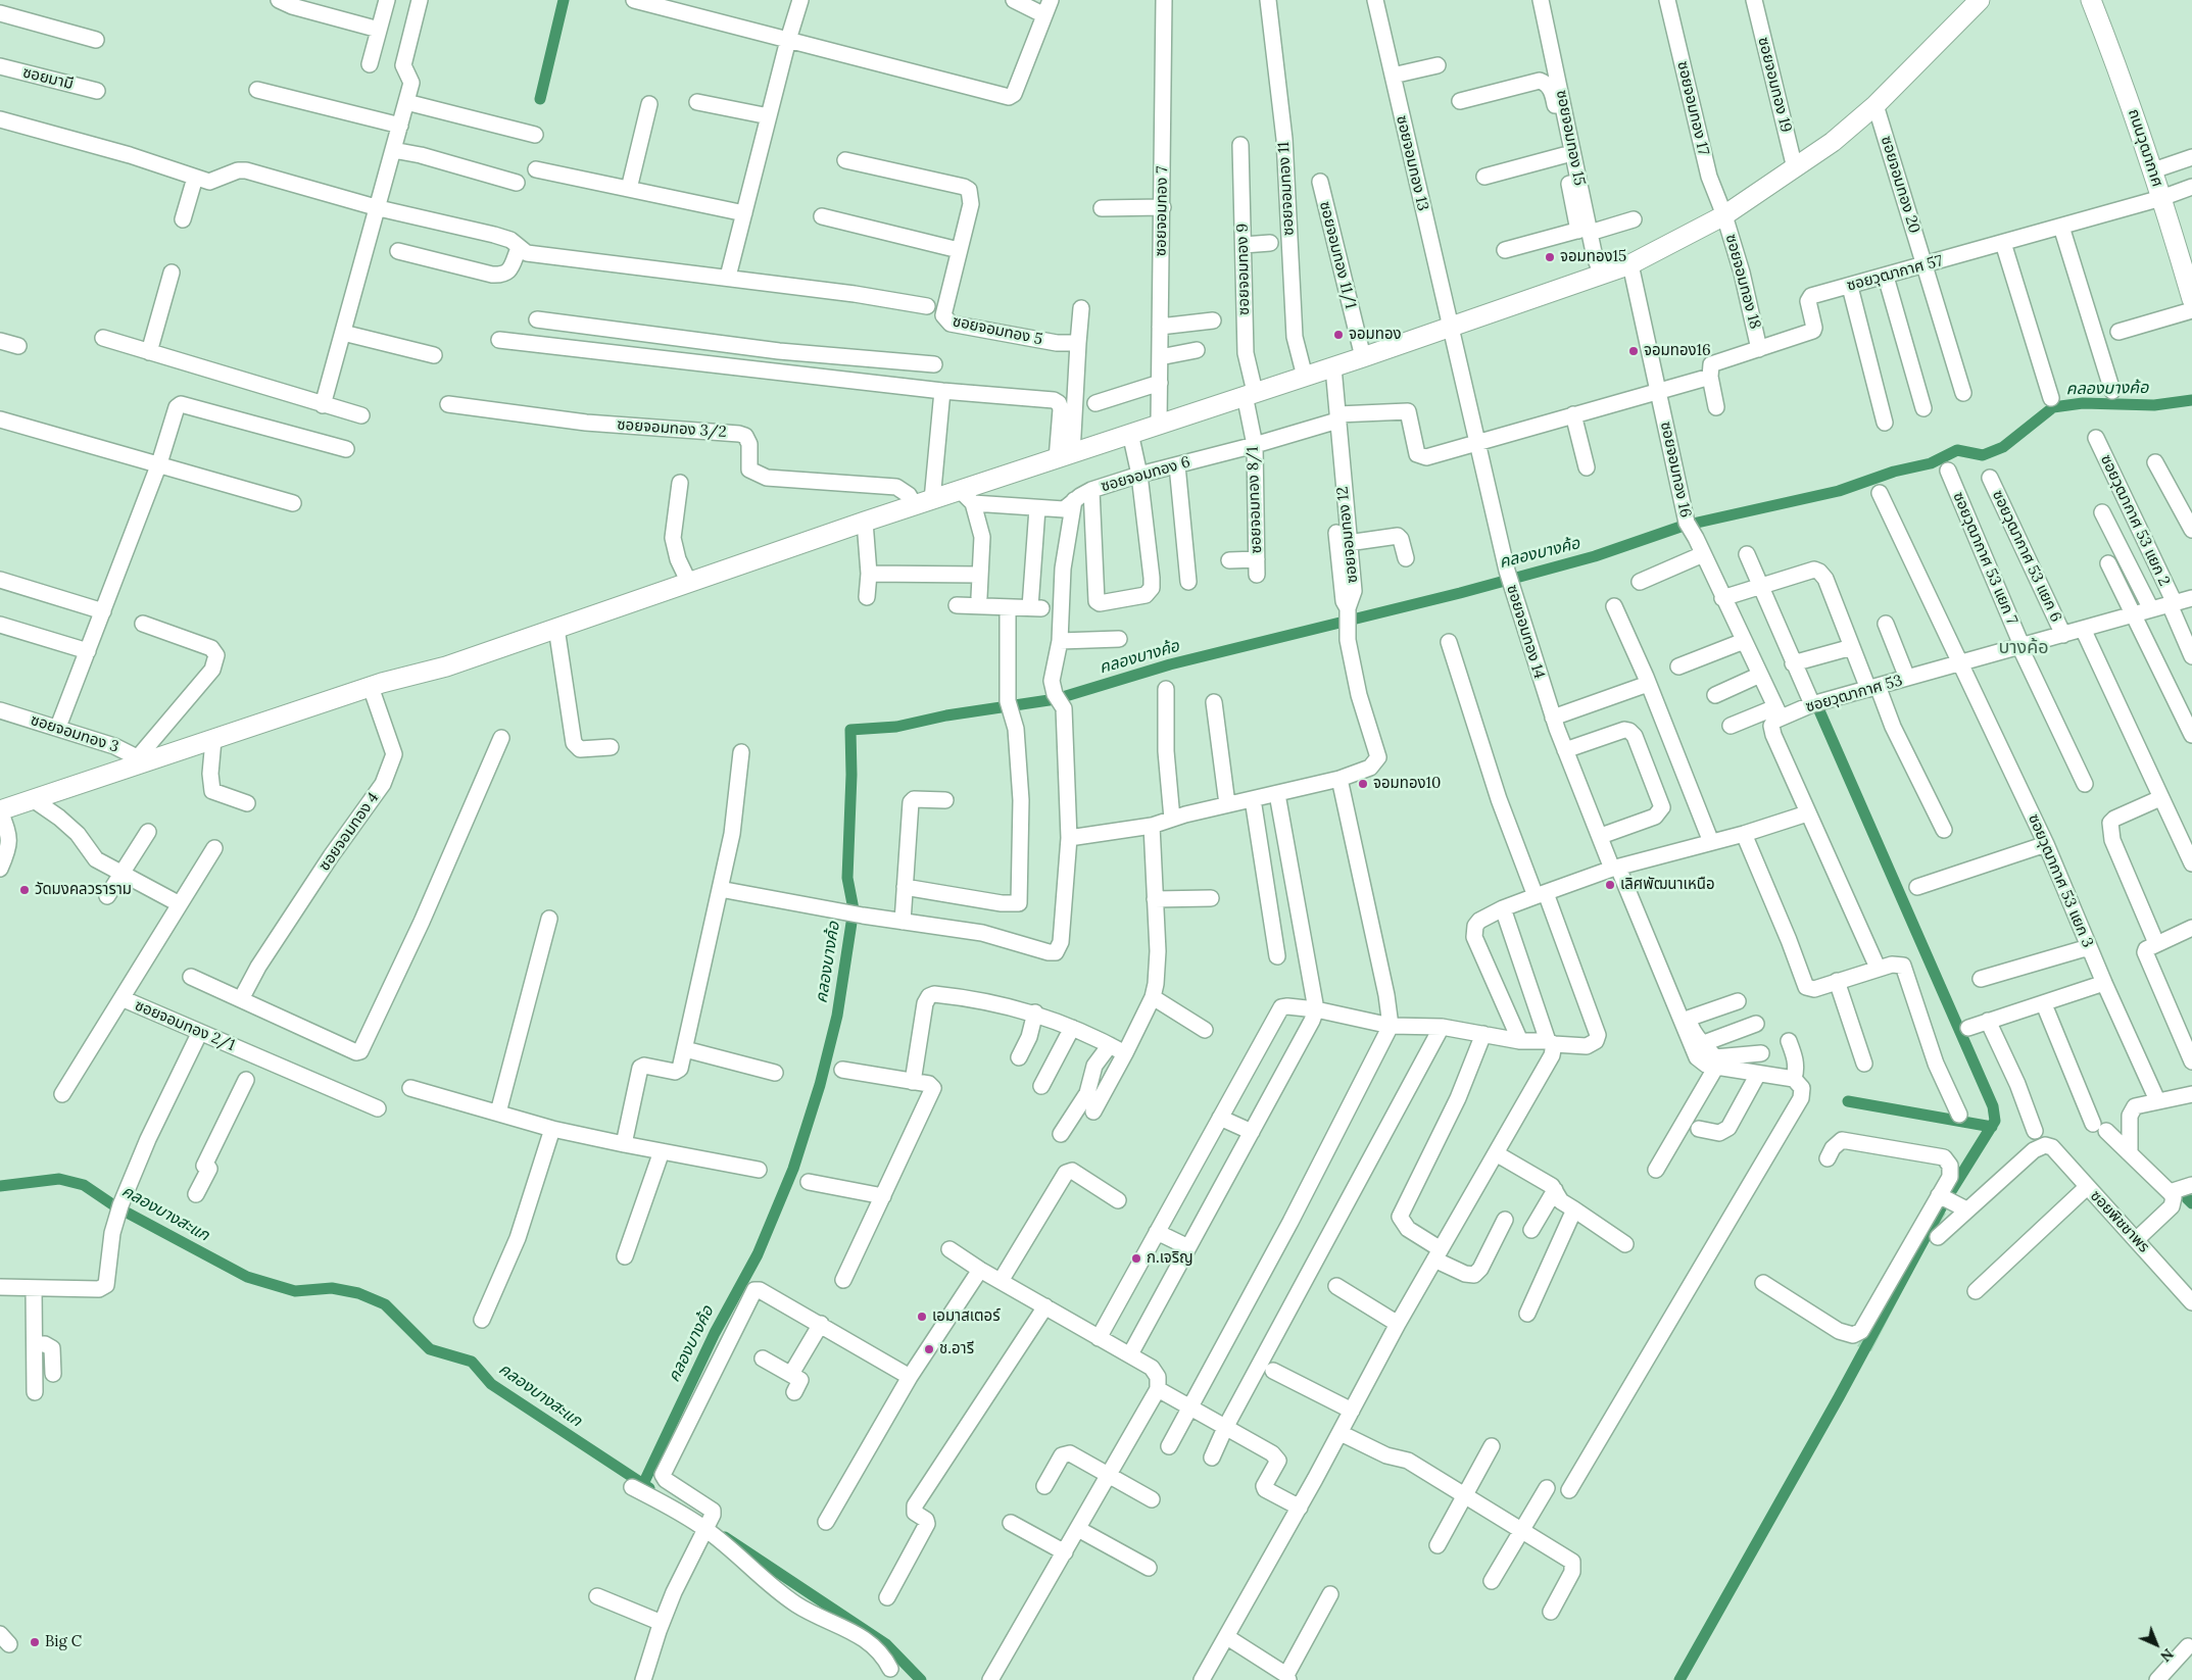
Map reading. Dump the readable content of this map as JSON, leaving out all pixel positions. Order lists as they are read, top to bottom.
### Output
{
  "streets": {
    "main road": ["ถนนวุฒากาศ"],
    "street": [
      "ซอยมามี",
      "ซอยจอมทอง 19",
      "ซอยจอมทอง 17",
      "ซอยจอมทอง 15",
      "ซอยจอมทอง 13",
      "ซอยจอมทอง 20",
      "ซอยจอมทอง 11",
      "ซอยจอมทอง 7",
      "ซอยจอมทอง 11/1",
      "ซอยจอมทอง 9",
      "ซอยวุฒากาศ 57",
      "ซอยจอมทอง 18",
      "ซอยจอมทอง 5",
      "ซอยจอมทอง 3/2",
      "ซอยจอมทอง 16",
      "ซอยจอมทอง 6",
      "ซอยจอมทอง 8/1",
      "ซอยวุฒากาศ 53 แยก 2",
      "ซอยจอมทอง 12",
      "ซอยวุฒากาศ 53 แยก 6",
      "ซอยวุฒากาศ 53 แยก 7",
      "ซอยจอมทอง 14",
      "ซอยวุฒากาศ 53",
      "ซอยจอมทอง 3",
      "ซอยจอมทอง 4",
      "ซอยวุฒากาศ 53 แยก 3",
      "ซอยจอมทอง 2/1",
      "ซอยพิชชาพร"
    ]
  },
  "crossings": [
    ["ซอยจอมทอง 17", "ซอยจอมทอง 18"],
    ["ถนนวุฒากาศ", "ซอยวุฒากาศ 57"],
    ["ซอยจอมทอง 13", "ซอยจอมทอง 14"],
    ["ซอยจอมทอง 20", "ซอยวุฒากาศ 57"],
    ["ซอยจอมทอง 11", "ซอยจอมทอง 12"],
    ["ซอยจอมทอง 9", "ซอยจอมทอง 8/1"],
    ["ซอยวุฒากาศ 57", "ซอยจอมทอง 18"],
    ["ซอยจอมทอง 16", "ซอยวุฒากาศ 53"],
    ["ซอยจอมทอง 6", "ซอยจอมทอง 8/1"],
    ["ซอยจอมทอง 6", "ซอยจอมทอง 12"],
    ["ซอยจอมทอง 6", "ซอยจอมทอง 14"],
    ["ซอยวุฒากาศ 53 แยก 2", "ซอยวุฒากาศ 53"],
    ["ซอยวุฒากาศ 53 แยก 6", "ซอยวุฒากาศ 53"],
    ["ซอยวุฒากาศ 53 แยก 7", "ซอยวุฒากาศ 53"],
    ["ซอยวุฒากาศ 53", "ซอยวุฒากาศ 53 แยก 3"]
  ],
  "districts": ["บางค้อ"],
  "water": ["คลองบางค้อ", "คลองบางสะแก"],
  "places": [
    "จอมทอง15",
    "จอมทอง",
    "จอมทอง16",
    "จอมทอง10",
    "เลิศพัฒนาเหนือ",
    "วัดมงคลวราราม",
    "ก.เจริญ",
    "เอมาสเตอร์",
    "ช.อารี",
    "Big C"
  ],
  "north": "bottom right"
}
